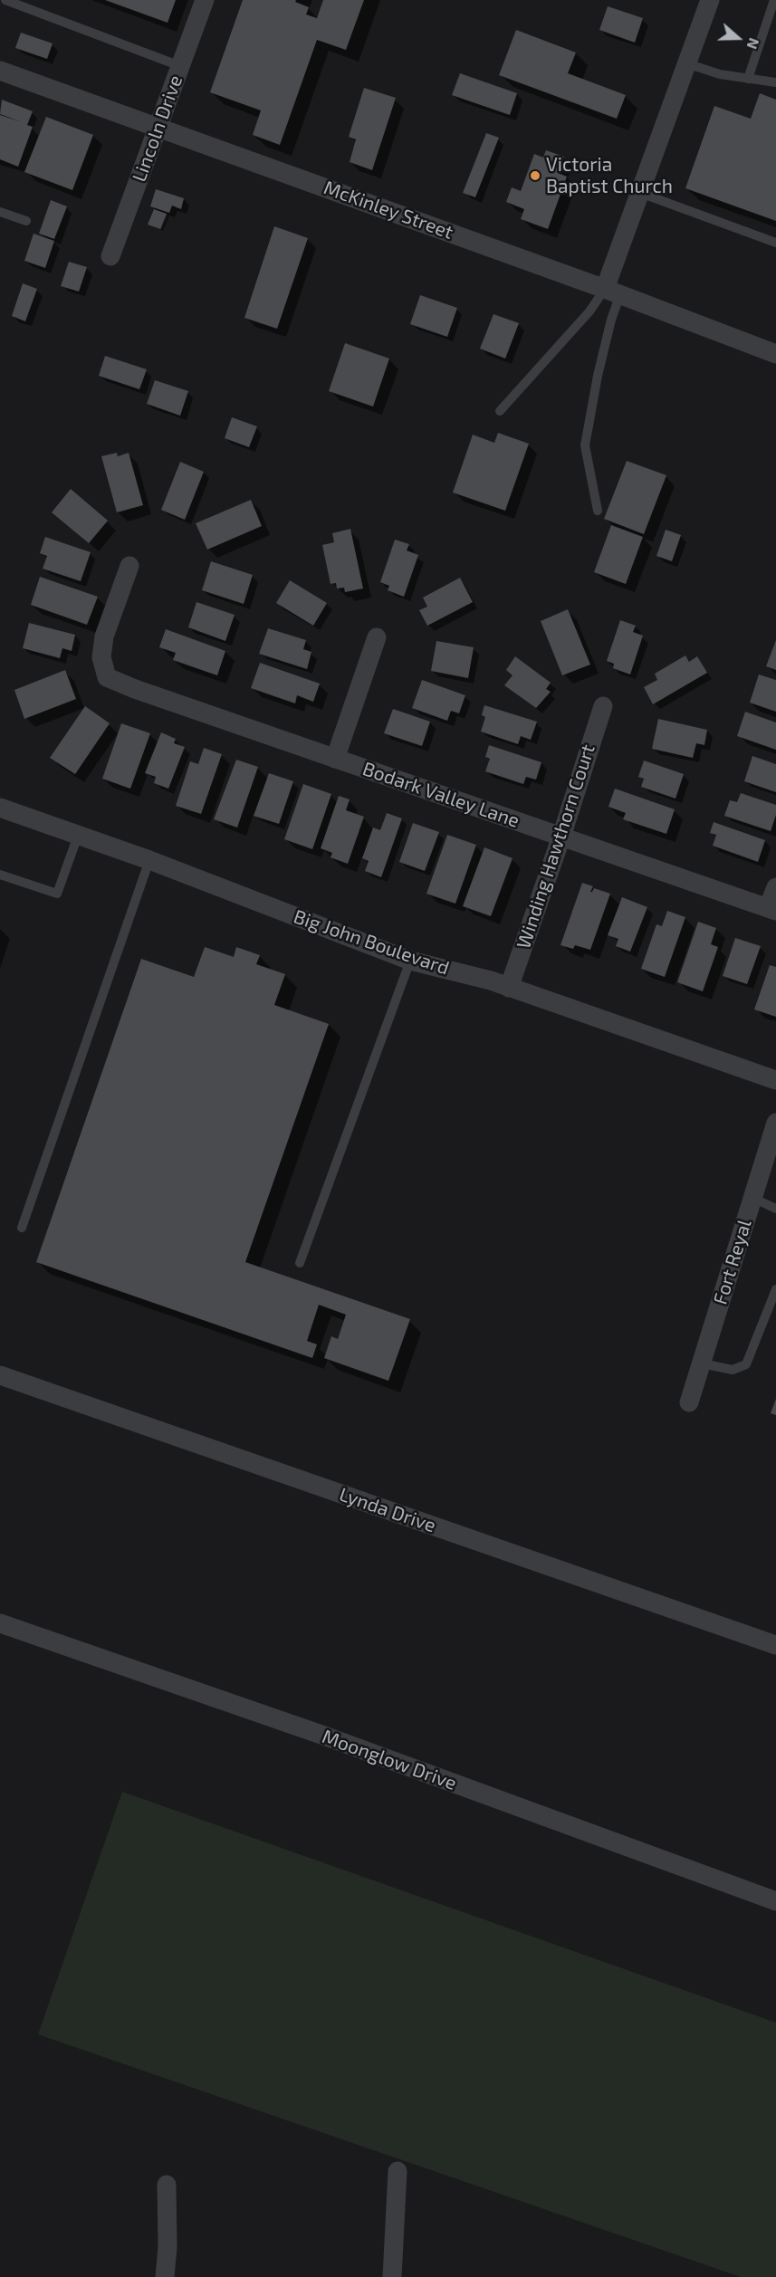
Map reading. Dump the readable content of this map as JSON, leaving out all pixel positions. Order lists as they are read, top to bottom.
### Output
{
  "streets": {
    "street": [
      "Lincoln Drive",
      "McKinley Street",
      "Bodark Valley Lane",
      "Winding Hawthorn Court",
      "Big John Boulevard",
      "Fort Reyal",
      "Lynda Drive",
      "Moonglow Drive"
    ]
  },
  "crossings": [
    ["Lincoln Drive", "McKinley Street"],
    ["Bodark Valley Lane", "Winding Hawthorn Court"],
    ["Winding Hawthorn Court", "Big John Boulevard"]
  ],
  "places": ["Victoria Baptist Church"],
  "north": "right"
}
